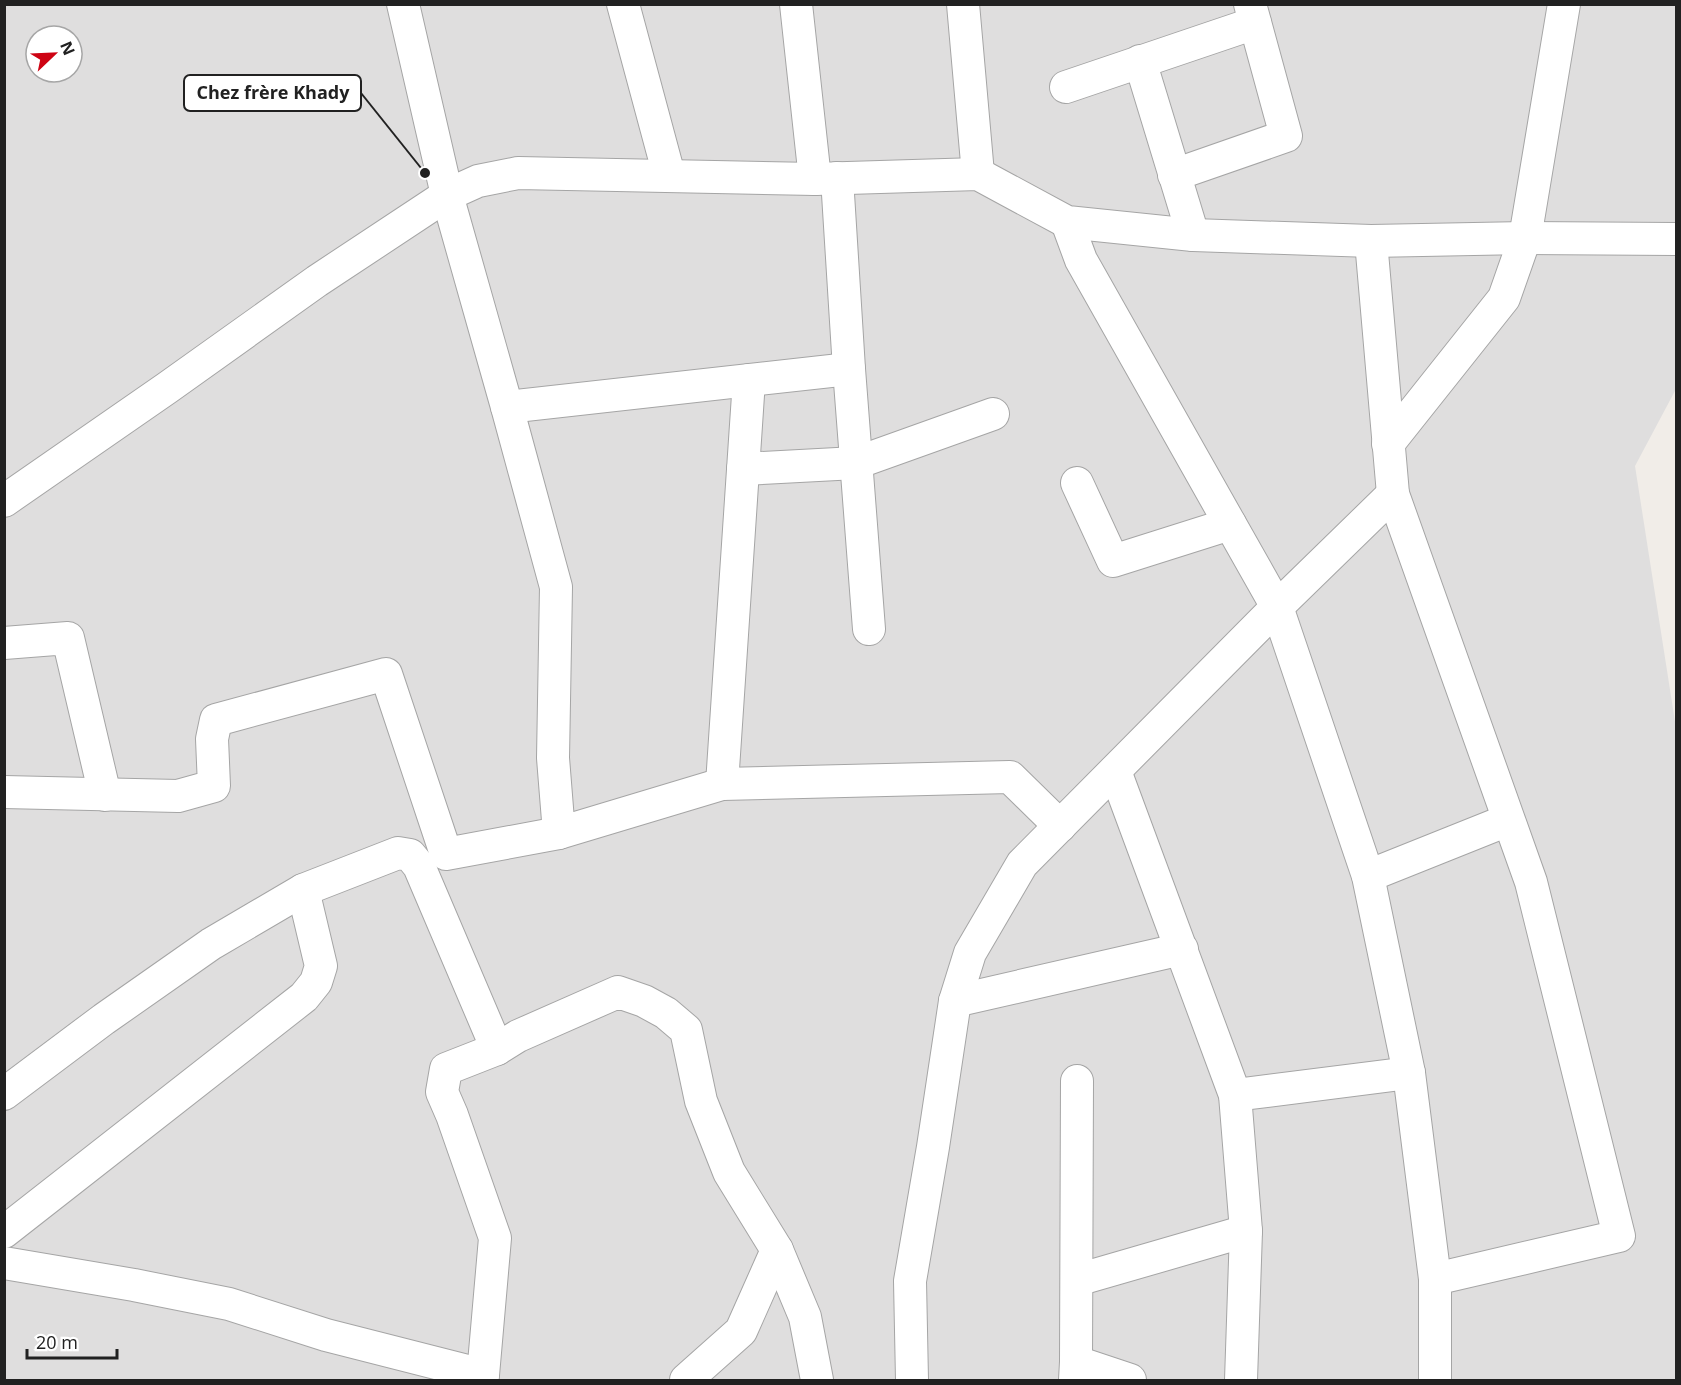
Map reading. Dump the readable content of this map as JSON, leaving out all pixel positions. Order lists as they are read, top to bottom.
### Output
{
  "places": ["Chez frère Khady"],
  "scale_bar": "20 m",
  "north": "top right"
}
